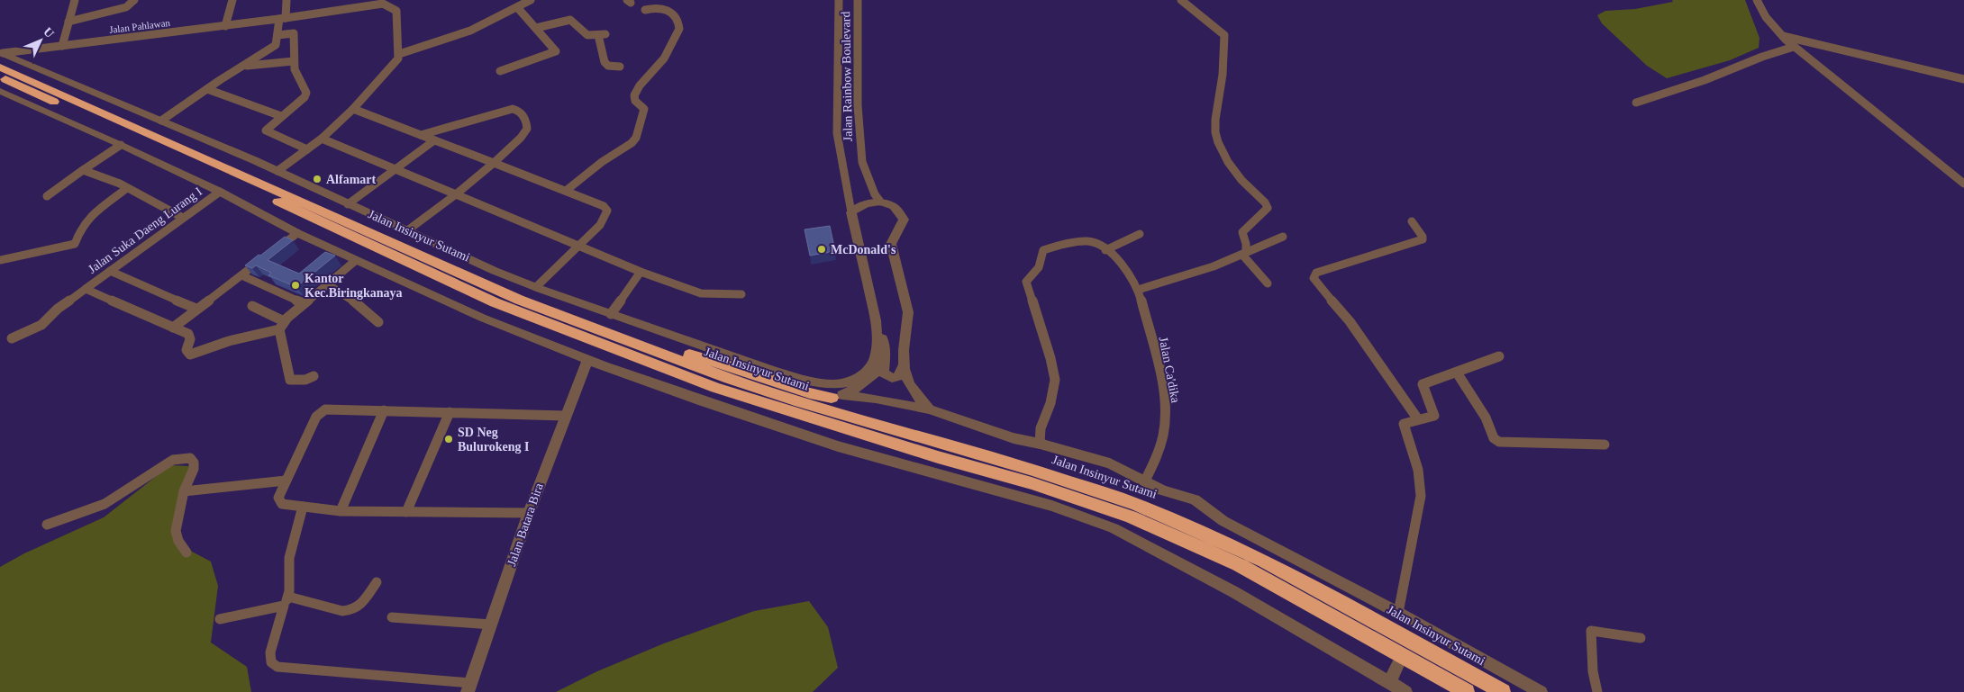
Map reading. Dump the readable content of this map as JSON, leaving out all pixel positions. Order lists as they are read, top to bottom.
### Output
{
  "streets": {
    "highway": ["Jalan Insinyur Sutami"],
    "street": [
      "Jalan Pahlawan",
      "Jalan Rainbow Boulevard",
      "Jalan Suka Daeng Lurang I",
      "Jalan Ca'dika",
      "Jalan Batara Bira"
    ]
  },
  "places": [
    "Alfamart",
    "McDonald's",
    "Kantor Kec.Biringkanaya",
    "SD Neg Bulurokeng I"
  ],
  "north": "top right"
}
